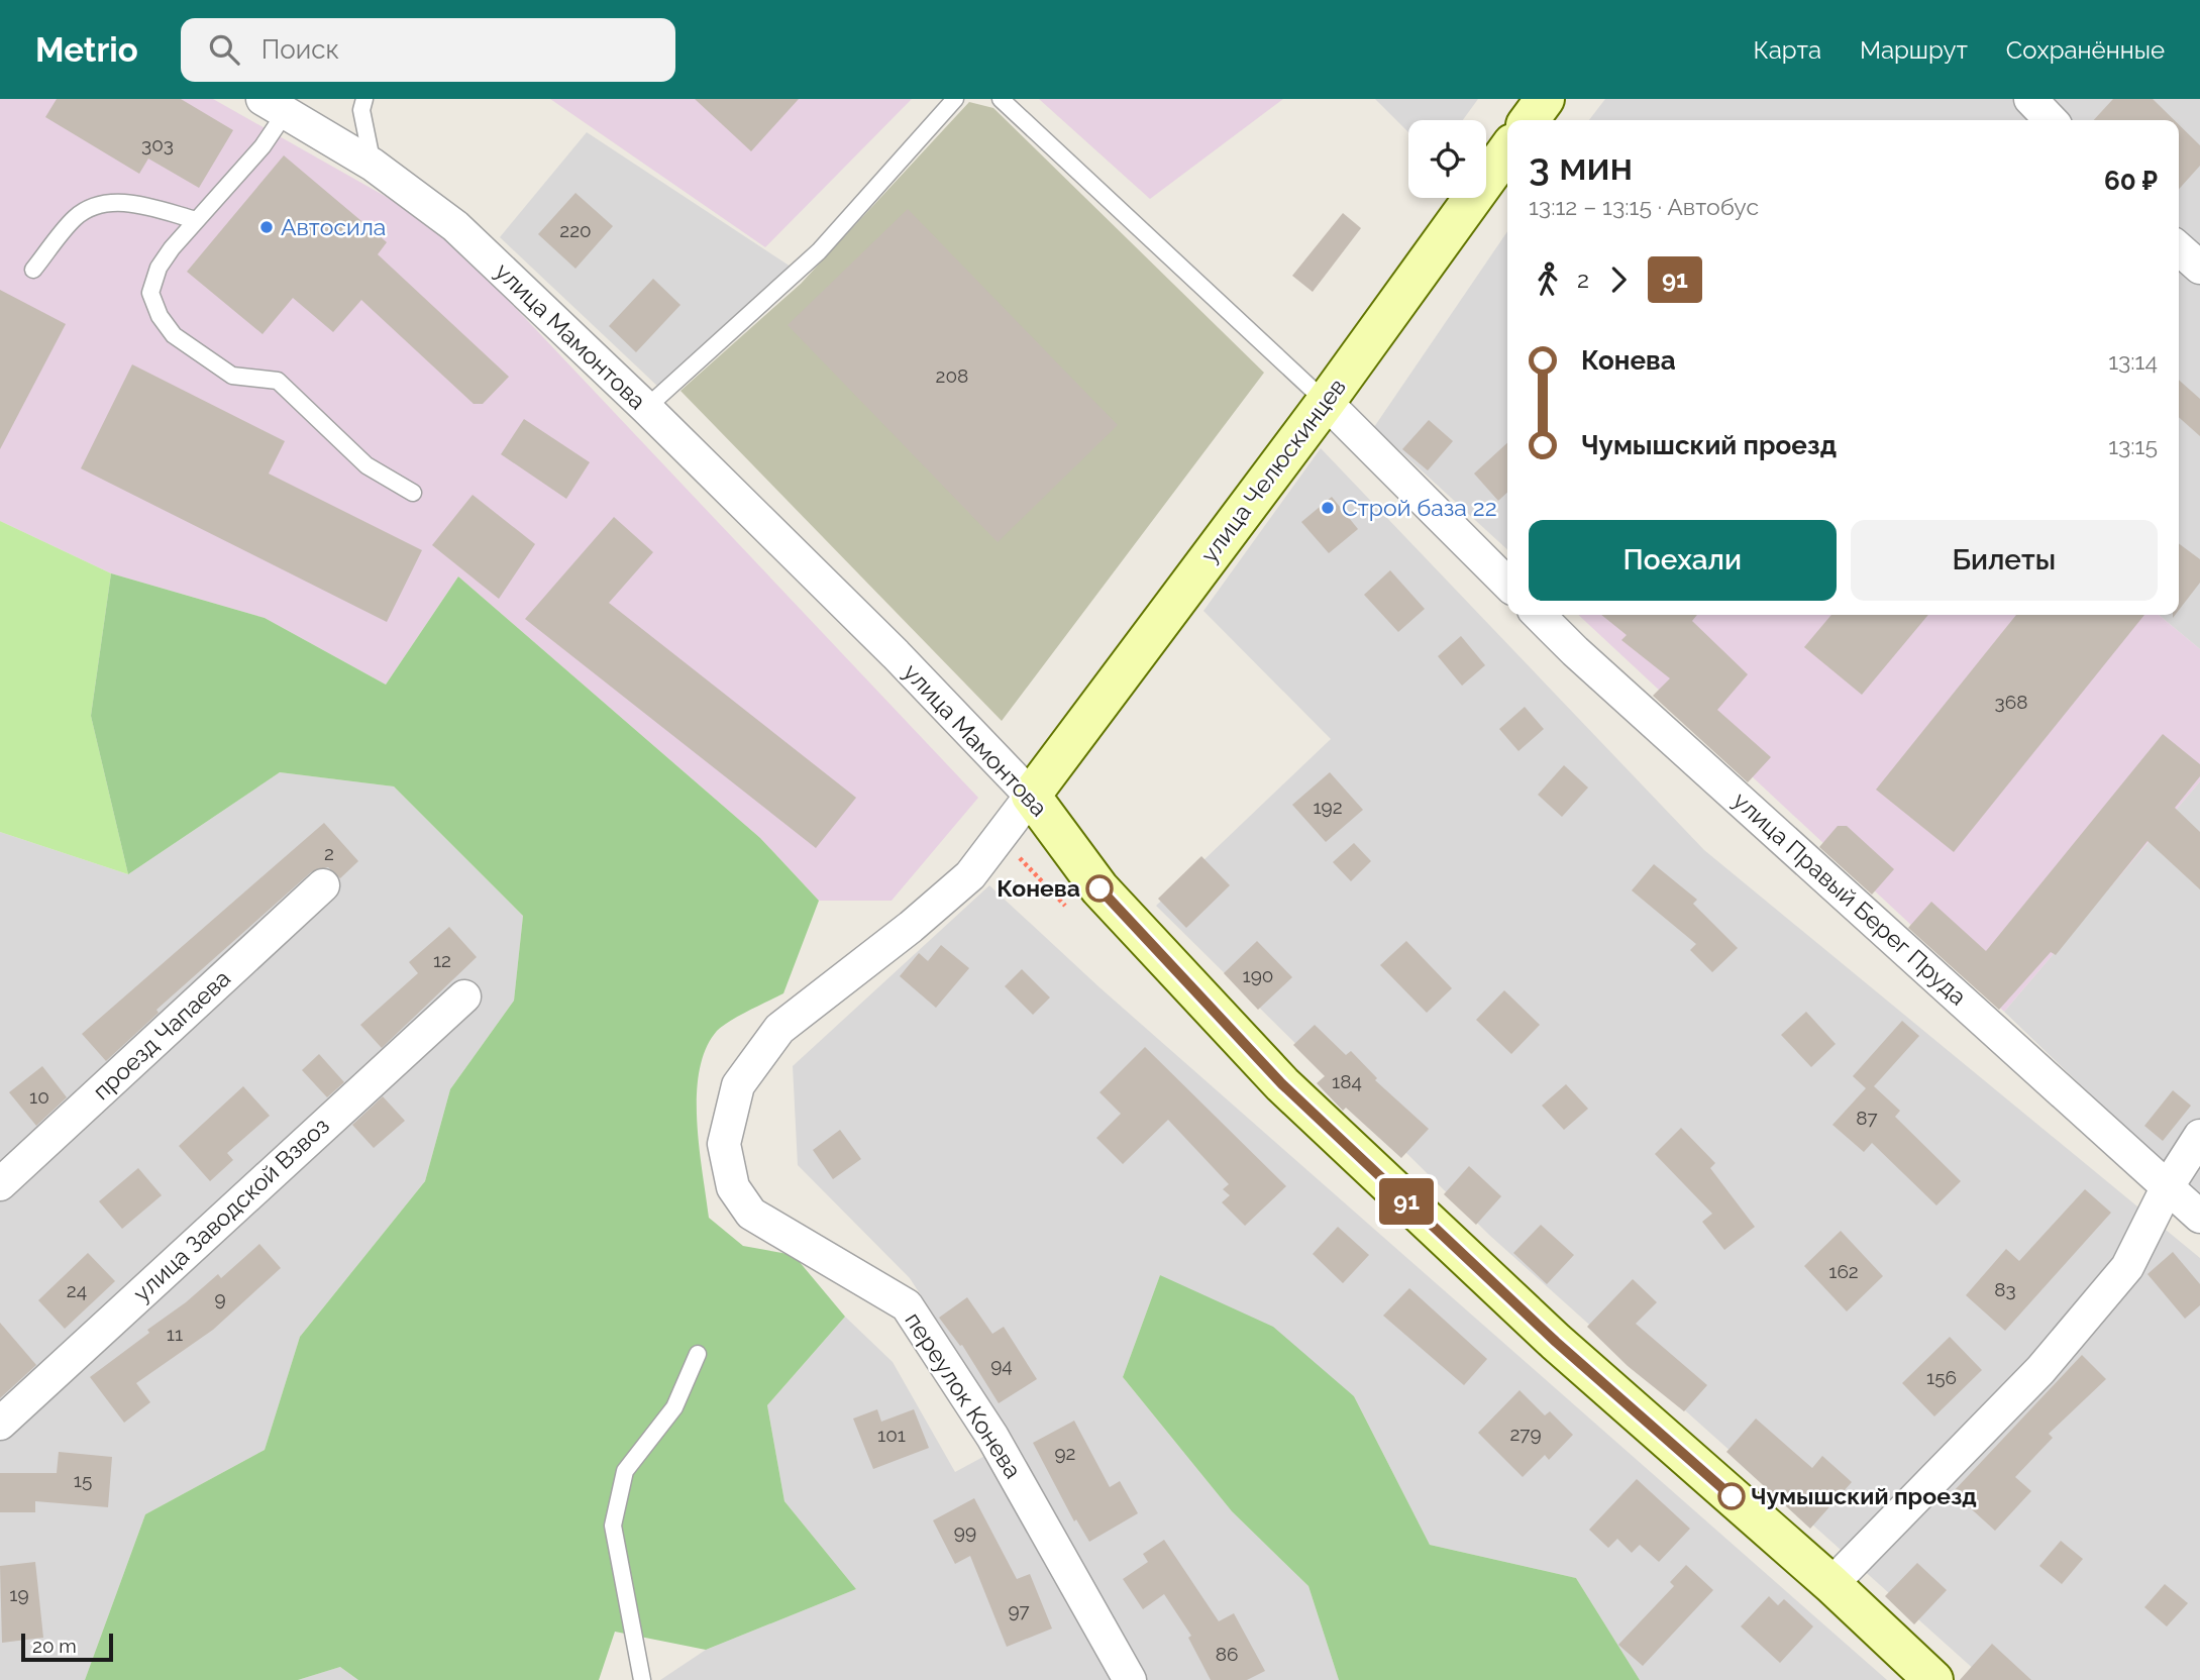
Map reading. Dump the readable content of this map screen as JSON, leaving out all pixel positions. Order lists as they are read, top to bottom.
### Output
{
  "streets": {
    "main road": ["улица Мамонтова", "улица Челюскинцев"],
    "street": [
      "улица Правый Берег Пруда",
      "проезд Чапаева",
      "улица Заводской Взвоз",
      "переулок Конева"
    ]
  },
  "crossings": [
    ["улица Мамонтова", "улица Челюскинцев"],
    ["улица Мамонтова", "переулок Конева"],
    ["улица Челюскинцев", "переулок Конева"]
  ],
  "places": [
    "Автосила",
    "Строй база 22",
    "Конева",
    "Чумышский проезд"
  ],
  "lines": ["bus line 91"],
  "house_numbers": [
    "303",
    "220",
    "208",
    "368",
    "192",
    "2",
    "12",
    "190",
    "184",
    "10",
    "87",
    "162",
    "83",
    "24",
    "9",
    "11",
    "94",
    "156",
    "279",
    "101",
    "92",
    "15",
    "99",
    "19",
    "97",
    "86"
  ],
  "scale_bar": "20 m",
  "page": {
    "header": "Metrio",
    "search": "Поиск",
    "nav": ["Карта", "Маршрут", "Сохранённые"],
    "on_map": "91",
    "heading": ["3 мин", "13:12 – 13:15 · Автобус", "60 ₽"],
    "legs": ["2", "91"],
    "list": [
      {
        "name": "Конева",
        "value": "13:14"
      },
      {
        "name": "Чумышский проезд",
        "value": "13:15"
      }
    ],
    "buttons": ["Поехали", "Билеты"],
    "scale": "20 m"
  }
}
